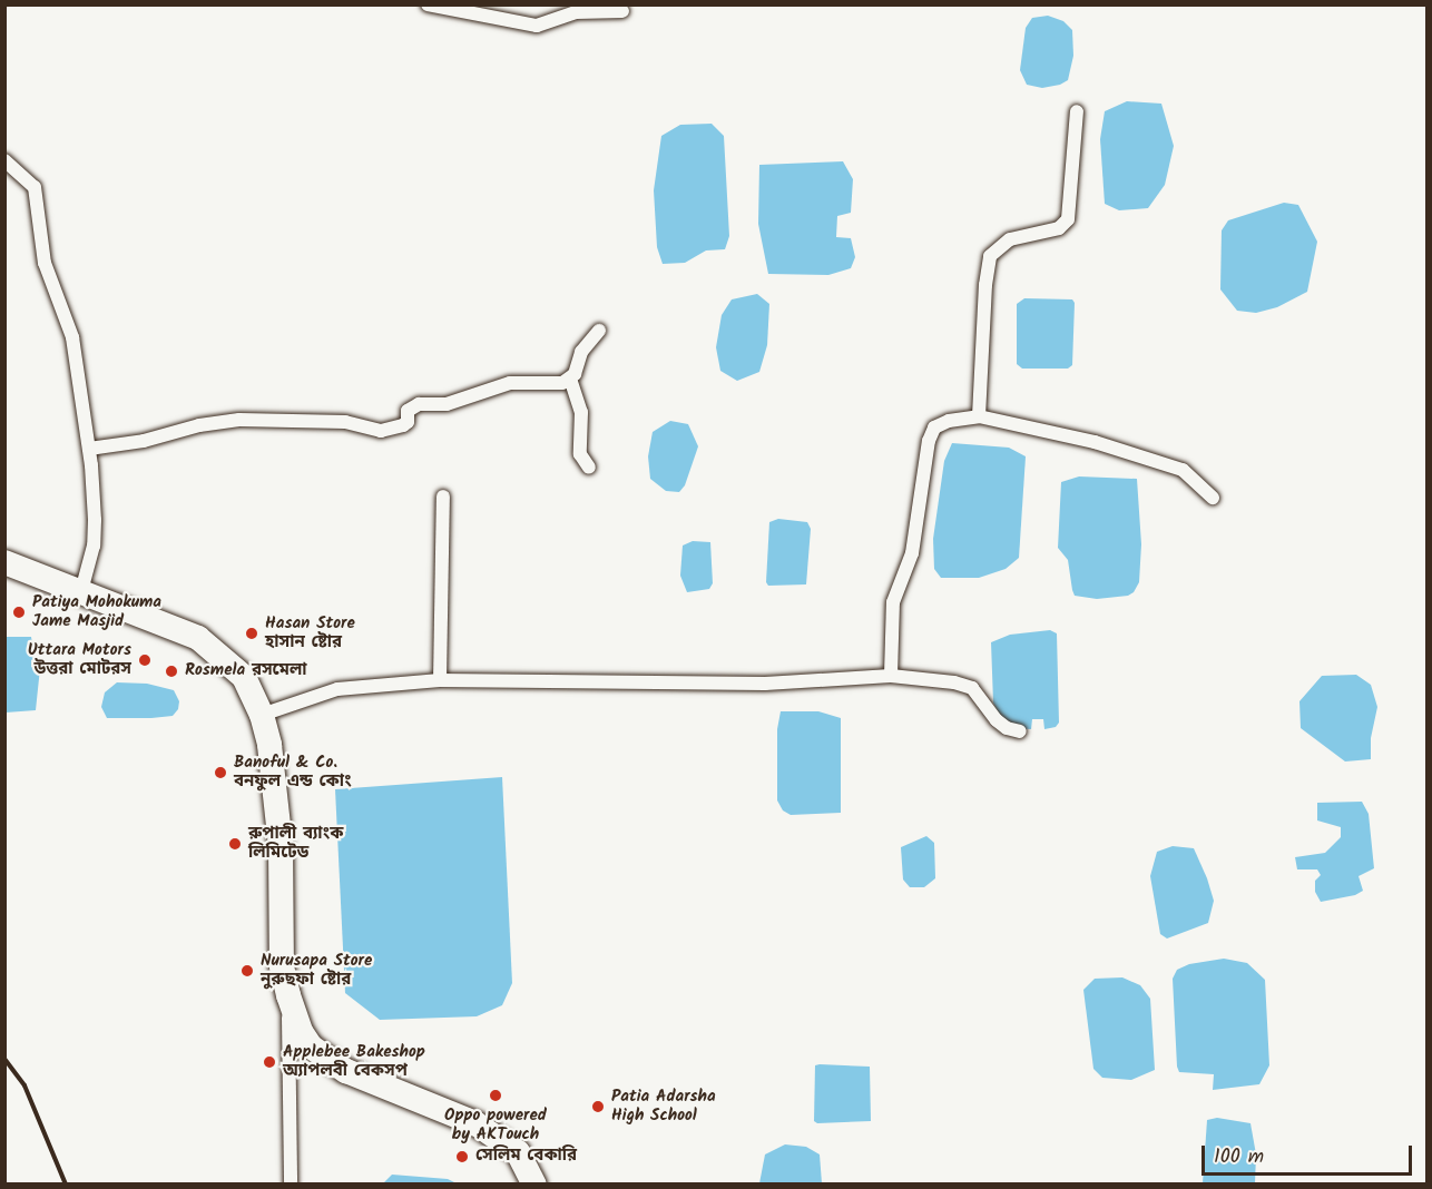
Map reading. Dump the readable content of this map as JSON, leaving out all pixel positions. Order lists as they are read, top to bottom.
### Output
{
  "places": [
    "Patiya Mohokuma Jame Masjid",
    "Hasan Store হাসান ষ্টোর",
    "Uttara Motors উত্তরা মোটরস",
    "Rosmela রসমেলা",
    "Banoful & Co. বনফুল এন্ড কোং",
    "রুপালী ব্যাংক লিমিটেড",
    "Nurusapa Store নুরুছফা ষ্টোর",
    "Applebee Bakeshop অ্যাপলবী বেকসপ",
    "Oppo powered by AKTouch",
    "Patia Adarsha High School",
    "সেলিম বেকারি"
  ],
  "scale_bar": "100 m"
}
